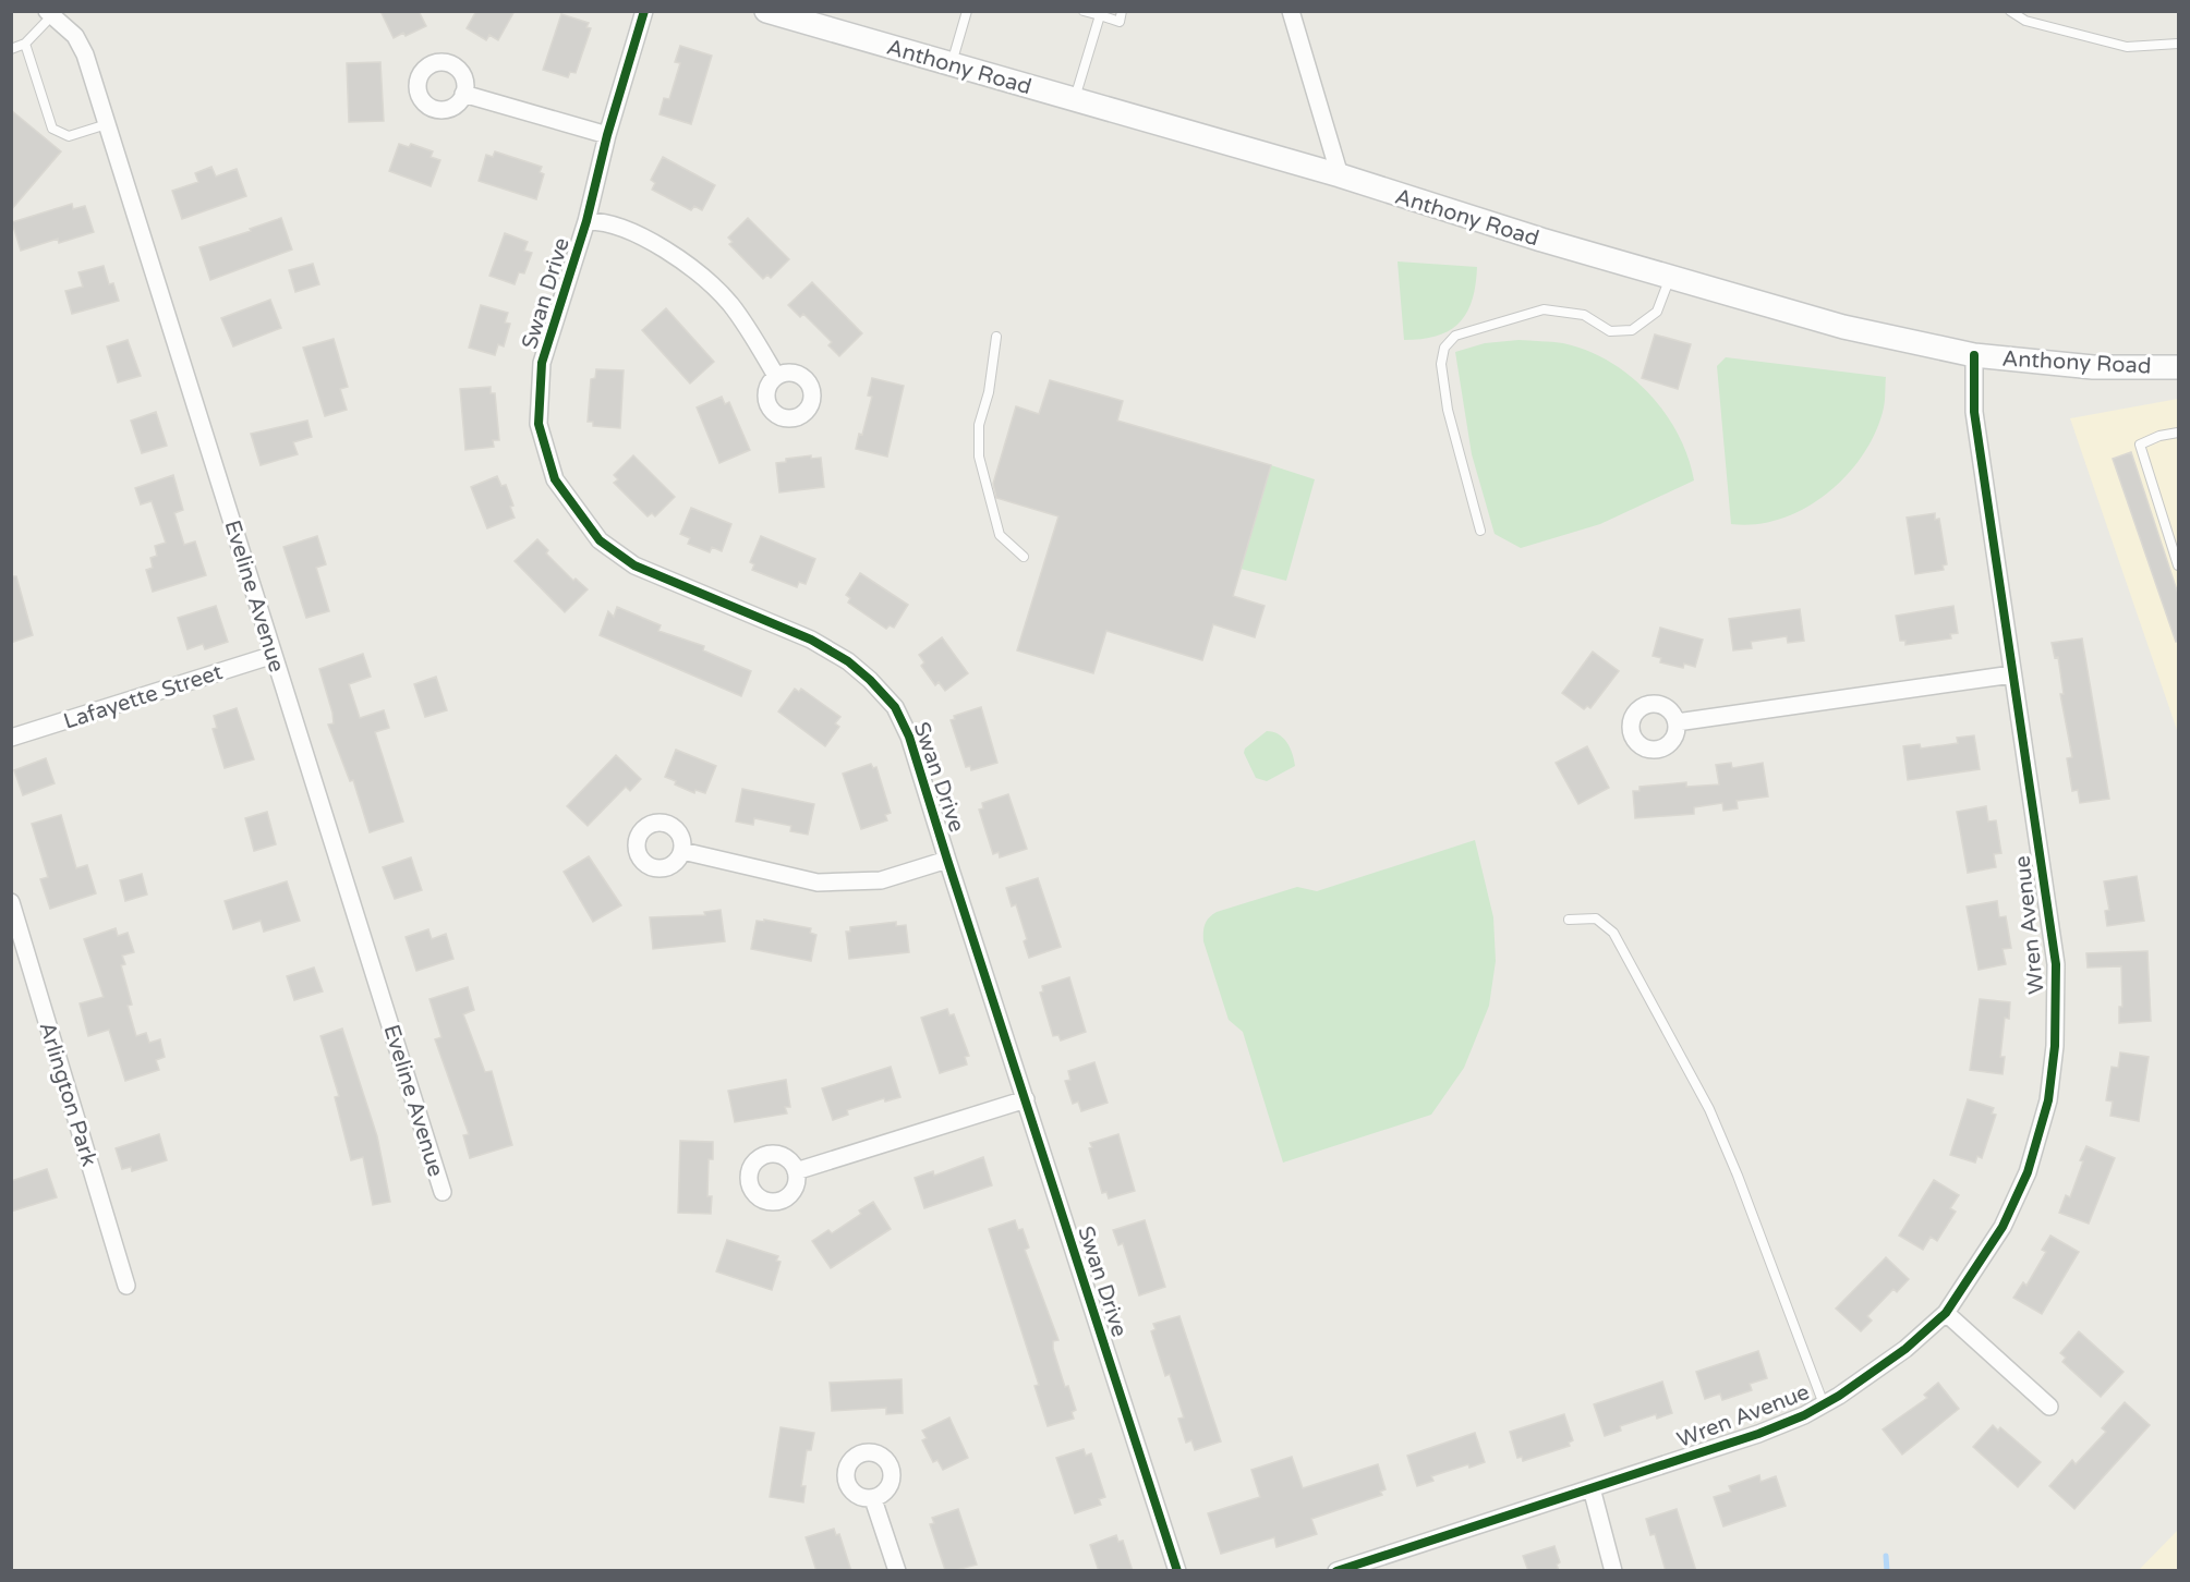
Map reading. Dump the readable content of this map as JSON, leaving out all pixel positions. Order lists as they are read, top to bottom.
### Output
{
  "streets": {
    "street": [
      "Anthony Road",
      "Swan Drive",
      "Eveline Avenue",
      "Lafayette Street",
      "Wren Avenue",
      "Arlington Park"
    ]
  },
  "crossings": [
    ["Anthony Road", "Wren Avenue"],
    ["Eveline Avenue", "Lafayette Street"]
  ]
}
